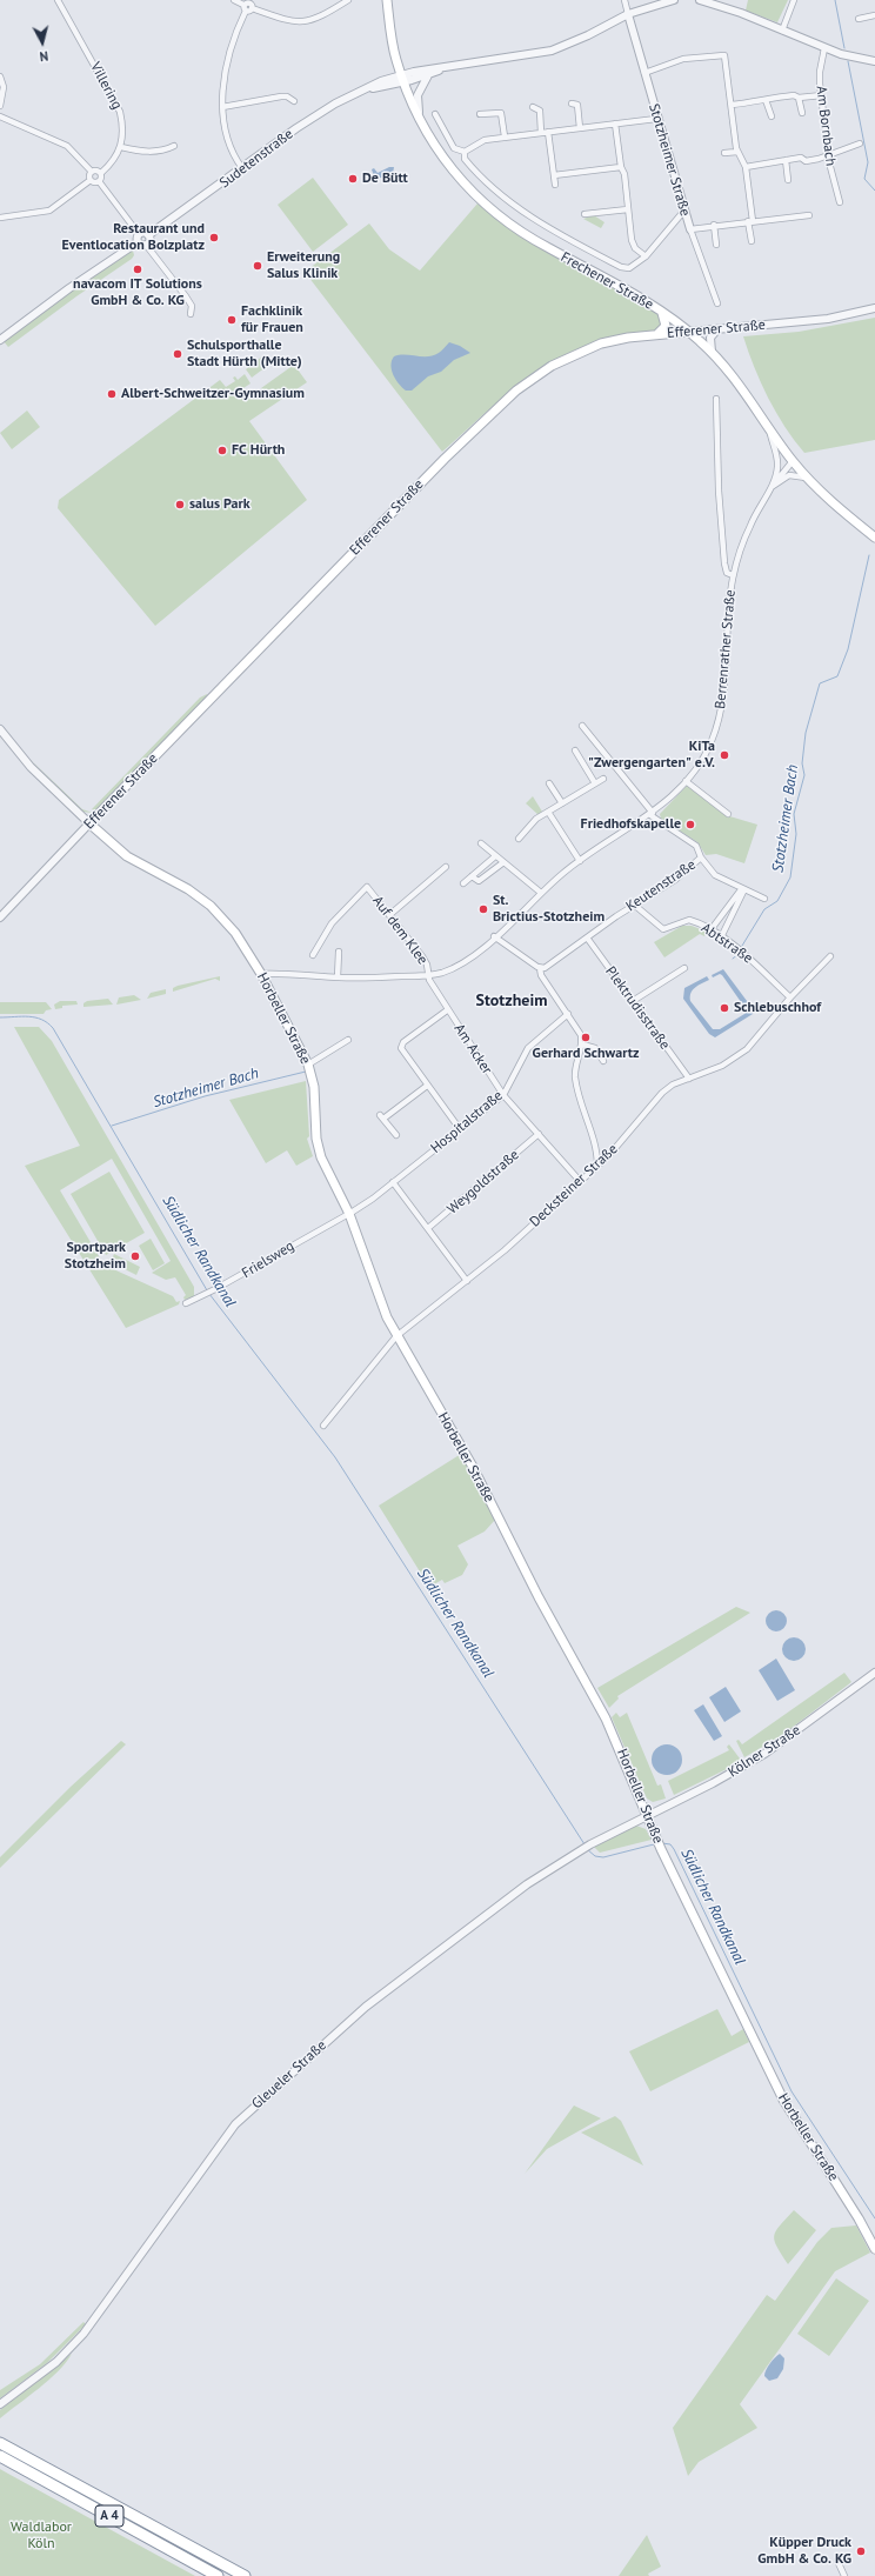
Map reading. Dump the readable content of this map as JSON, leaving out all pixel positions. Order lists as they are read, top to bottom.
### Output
{
  "streets": {
    "highway": ["A 4"],
    "main road": ["Frechener Straße", "Efferener Straße", "Horbeller Straße"],
    "street": [
      "Villering",
      "Am Bornbach",
      "Sudetenstraße",
      "Stotzheimer Straße",
      "Berrenrather Straße",
      "Keutenstraße",
      "Auf dem Klee",
      "Abtstraße",
      "Plektrudisstraße",
      "Am Acker",
      "Hospitalstraße",
      "Weygoldstraße",
      "Decksteiner Straße",
      "Frielsweg",
      "Kölner Straße",
      "Gleueler Straße"
    ]
  },
  "crossings": [
    ["Sudetenstraße", "Frechener Straße"],
    ["Frechener Straße", "Efferener Straße"],
    ["Frechener Straße", "Berrenrather Straße"],
    ["Efferener Straße", "Horbeller Straße"],
    ["Berrenrather Straße", "Keutenstraße"],
    ["Berrenrather Straße", "Auf dem Klee"],
    ["Berrenrather Straße", "Horbeller Straße"],
    ["Berrenrather Straße", "Am Acker"],
    ["Keutenstraße", "Abtstraße"],
    ["Keutenstraße", "Plektrudisstraße"],
    ["Auf dem Klee", "Am Acker"],
    ["Abtstraße", "Decksteiner Straße"],
    ["Plektrudisstraße", "Decksteiner Straße"],
    ["Horbeller Straße", "Hospitalstraße"],
    ["Horbeller Straße", "Decksteiner Straße"],
    ["Horbeller Straße", "Frielsweg"],
    ["Horbeller Straße", "Kölner Straße"],
    ["Horbeller Straße", "Gleueler Straße"],
    ["Am Acker", "Hospitalstraße"],
    ["Am Acker", "Weygoldstraße"],
    ["Am Acker", "Decksteiner Straße"],
    ["Hospitalstraße", "Frielsweg"],
    ["Kölner Straße", "Gleueler Straße"]
  ],
  "districts": ["Stotzheim"],
  "water": ["Stotzheimer Bach", "Südlicher Randkanal"],
  "parks": ["Waldlabor Köln"],
  "places": [
    "De Bütt",
    "Restaurant und Eventlocation Bolzplatz",
    "Erweiterung Salus Klinik",
    "navacom IT Solutions GmbH & Co. KG",
    "Fachklinik für Frauen",
    "Schulsporthalle Stadt Hürth (Mitte)",
    "Albert-Schweitzer-Gymnasium",
    "FC Hürth",
    "salus Park",
    "KiTa \"Zwergengarten\" e.V.",
    "Friedhofskapelle",
    "St. Brictius-Stotzheim",
    "Schlebuschhof",
    "Gerhard Schwartz",
    "Sportpark Stotzheim",
    "Küpper Druck GmbH & Co. KG"
  ],
  "north": "bottom"
}
